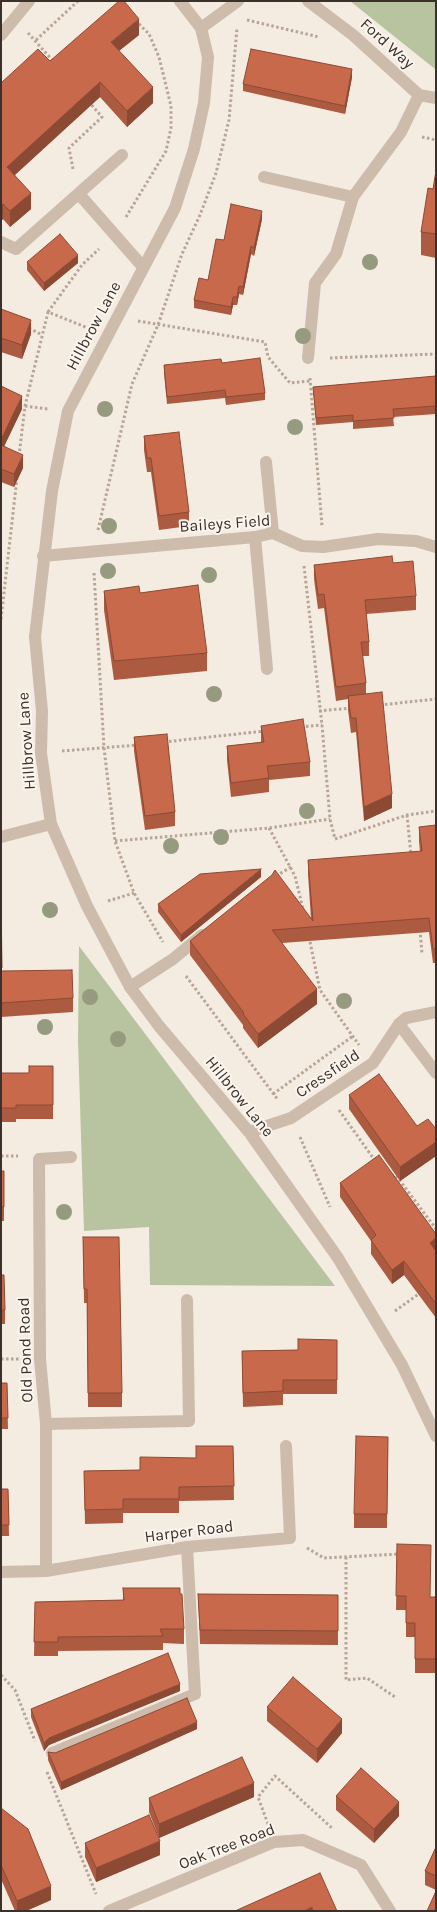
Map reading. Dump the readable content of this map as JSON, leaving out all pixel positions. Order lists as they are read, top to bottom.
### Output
{
  "streets": {
    "street": [
      "Ford Way",
      "Hillbrow Lane",
      "Baileys Field",
      "Cressfield",
      "Old Pond Road",
      "Harper Road",
      "Oak Tree Road"
    ]
  },
  "crossings": [
    ["Hillbrow Lane", "Baileys Field"],
    ["Hillbrow Lane", "Cressfield"],
    ["Old Pond Road", "Harper Road"]
  ]
}
